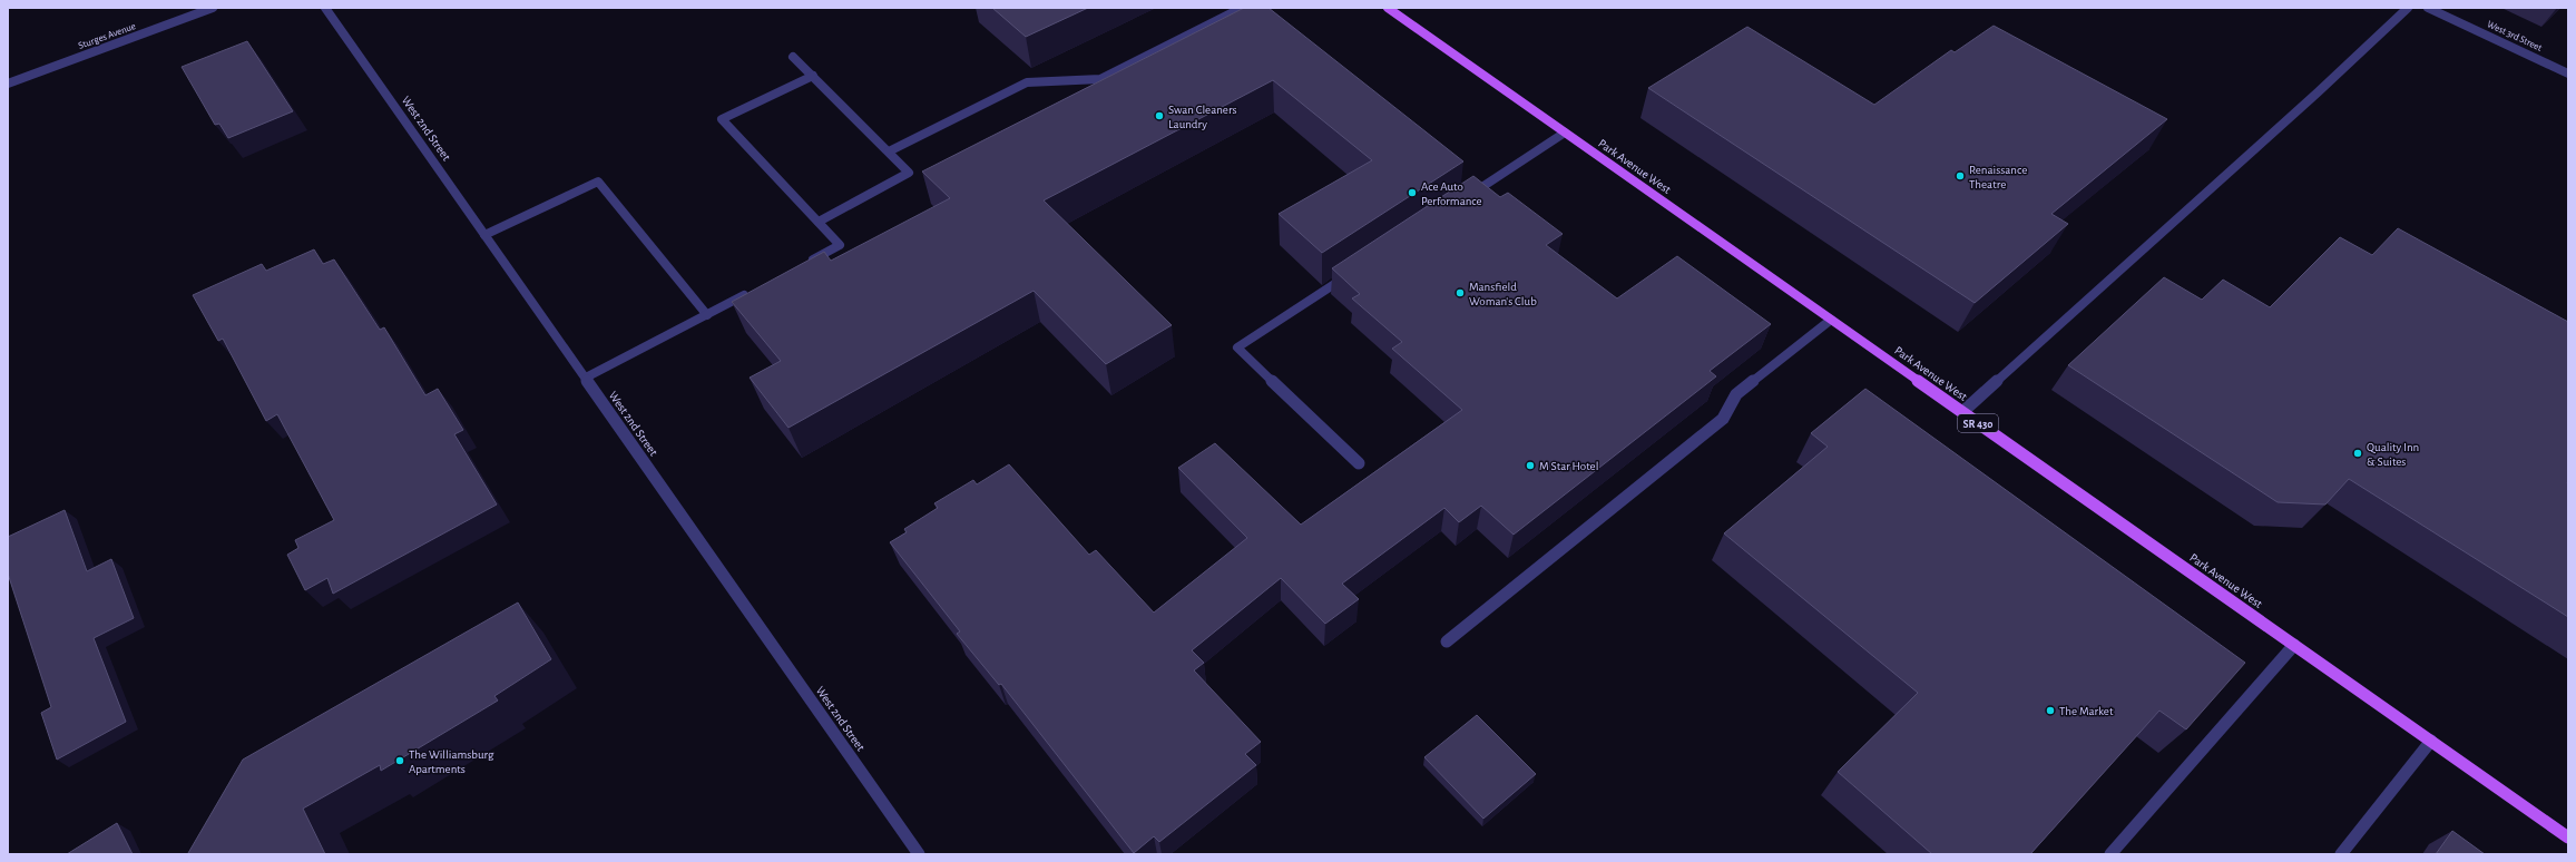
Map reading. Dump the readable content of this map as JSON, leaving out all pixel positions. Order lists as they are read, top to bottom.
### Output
{
  "streets": {
    "main road": ["Park Avenue West", "SR 430"],
    "street": ["Sturges Avenue", "West 3rd Street", "West 2nd Street"]
  },
  "places": [
    "Swan Cleaners Laundry",
    "Renaissance Theatre",
    "Ace Auto Performance",
    "Mansfield Woman's Club",
    "Quality Inn & Suites",
    "M Star Hotel",
    "The Market",
    "The Williamsburg Apartments"
  ]
}
